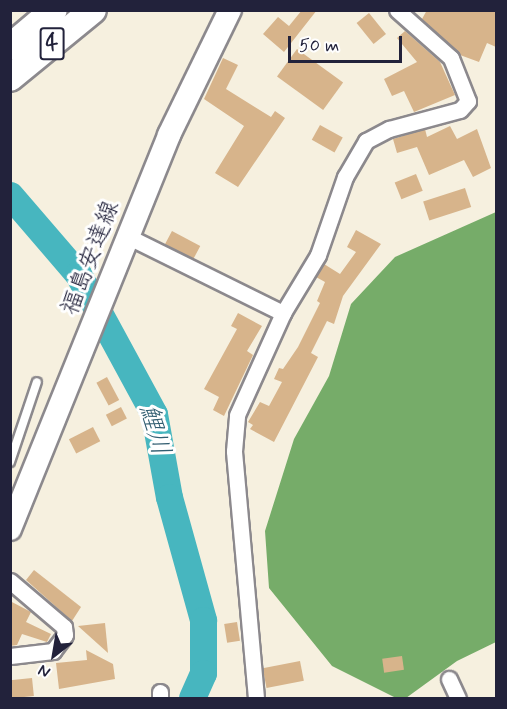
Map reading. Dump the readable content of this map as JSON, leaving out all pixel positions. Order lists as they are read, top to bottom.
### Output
{
  "streets": {
    "highway": ["4"],
    "main road": ["福島安達線"]
  },
  "water": ["鯉川"],
  "scale_bar": "50 m",
  "north": "bottom left"
}
